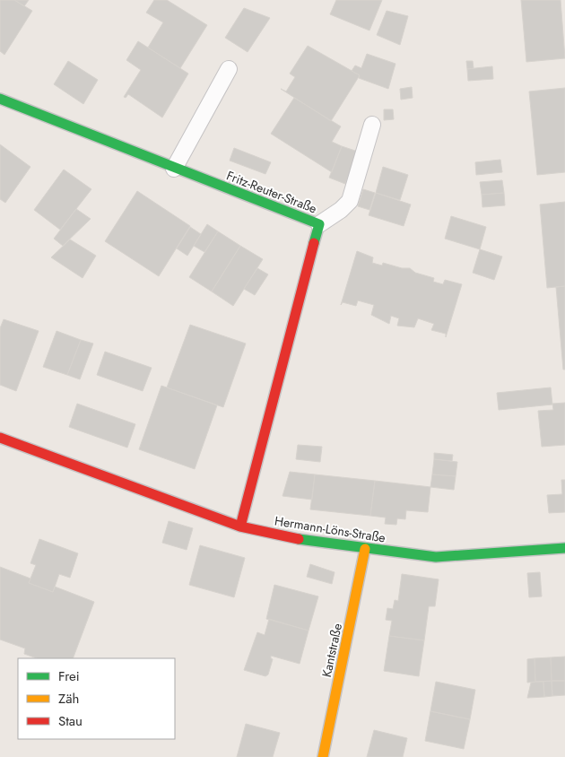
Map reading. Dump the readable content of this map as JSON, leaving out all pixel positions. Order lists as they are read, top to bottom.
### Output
{
  "streets": {
    "street": ["Fritz-Reuter-Straße", "Hermann-Löns-Straße", "Kantstraße"]
  },
  "crossings": [
    ["Fritz-Reuter-Straße", "Hermann-Löns-Straße"],
    ["Hermann-Löns-Straße", "Kantstraße"]
  ],
  "legend": ["Frei", "Zäh", "Stau"]
}
